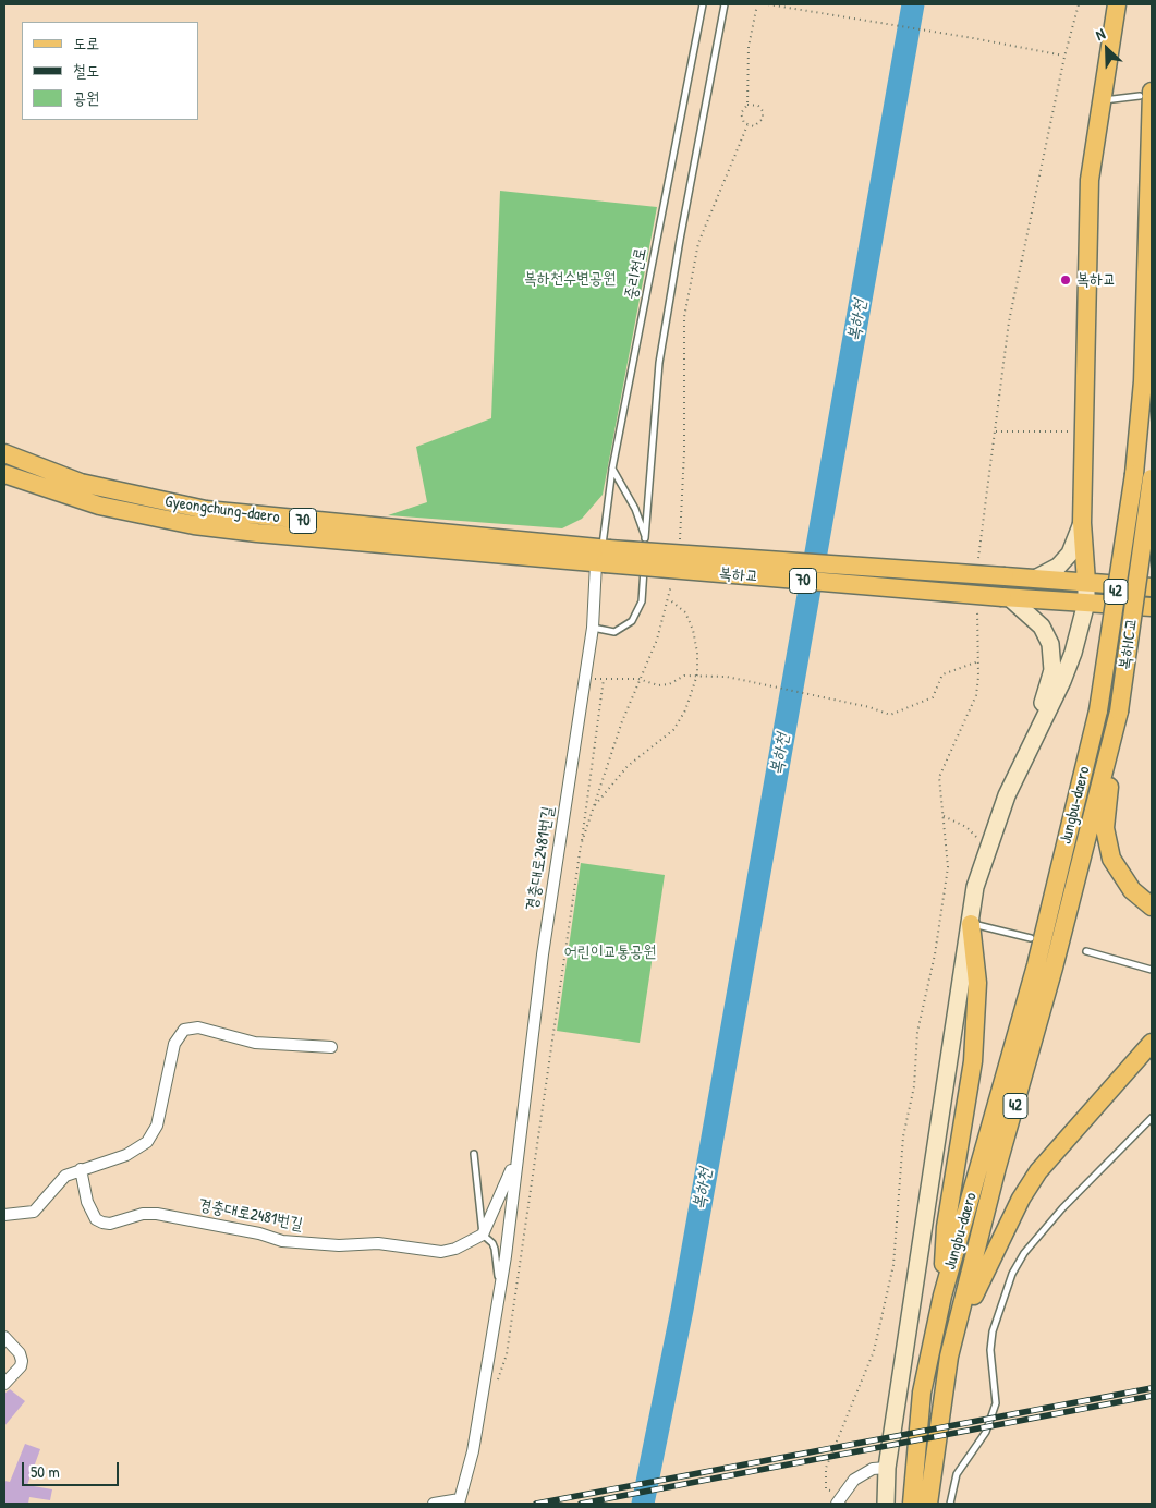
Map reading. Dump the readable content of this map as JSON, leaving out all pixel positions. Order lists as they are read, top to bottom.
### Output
{
  "streets": {
    "main road": [
      "Gyeongchung-daero",
      "70",
      "복하교",
      "42",
      "복하IC교",
      "Jungbu-daero"
    ],
    "street": ["경충대로2481번길"],
    "lane": ["중리천로"]
  },
  "crossings": [
    ["중리천로", "Gyeongchung-daero"],
    ["중리천로", "복하교"],
    ["중리천로", "경충대로2481번길"],
    ["Gyeongchung-daero", "복하교"],
    ["Gyeongchung-daero", "경충대로2481번길"],
    ["복하교", "경충대로2481번길"],
    ["복하IC교", "Jungbu-daero"]
  ],
  "water": ["복하천"],
  "parks": ["복하천수변공원", "어린이교통공원"],
  "places": ["복하교"],
  "legend": ["도로", "철도", "공원"],
  "scale_bar": "50 m",
  "north": "top left"
}
